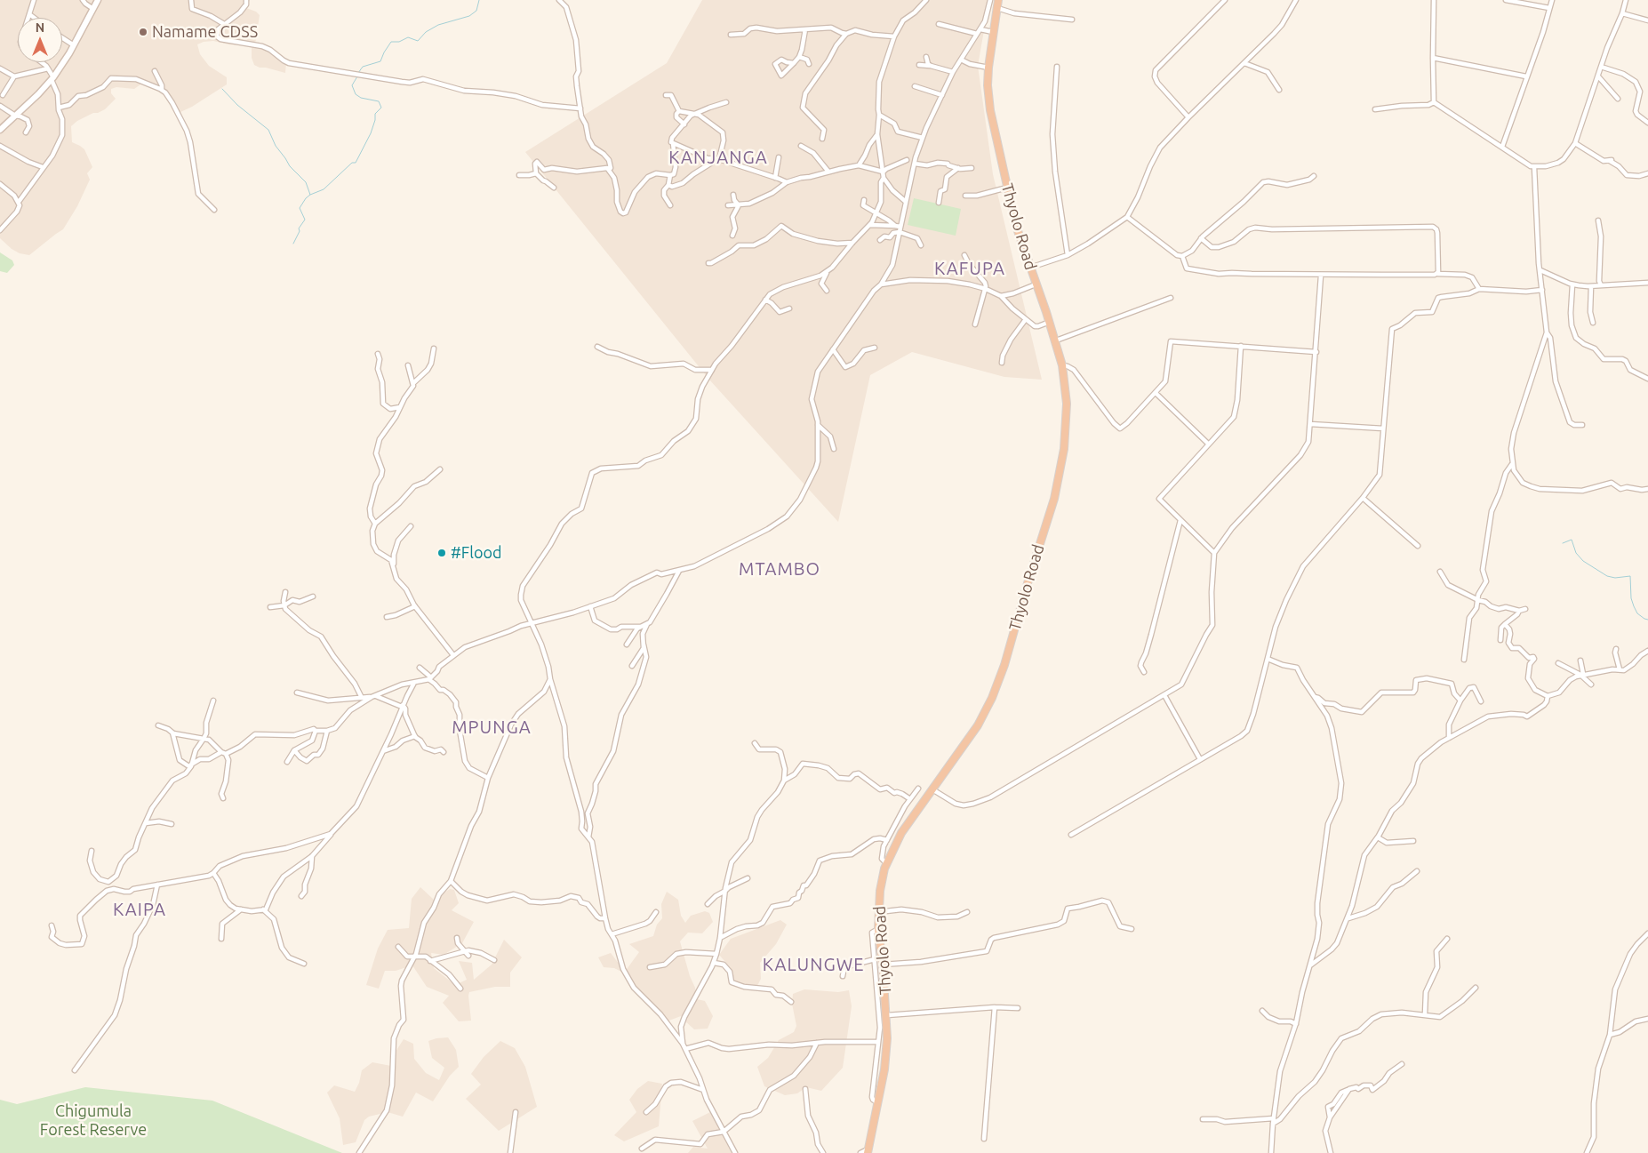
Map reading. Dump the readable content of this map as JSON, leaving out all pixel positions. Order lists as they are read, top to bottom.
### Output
{
  "streets": {
    "highway": ["Thyolo Road"]
  },
  "districts": [
    "KANJANGA",
    "KAFUPA",
    "MTAMBO",
    "MPUNGA",
    "KAIPA",
    "KALUNGWE"
  ],
  "parks": ["Chigumula Forest Reserve"],
  "places": ["Namame CDSS", "#Flood"],
  "north": "top"
}
